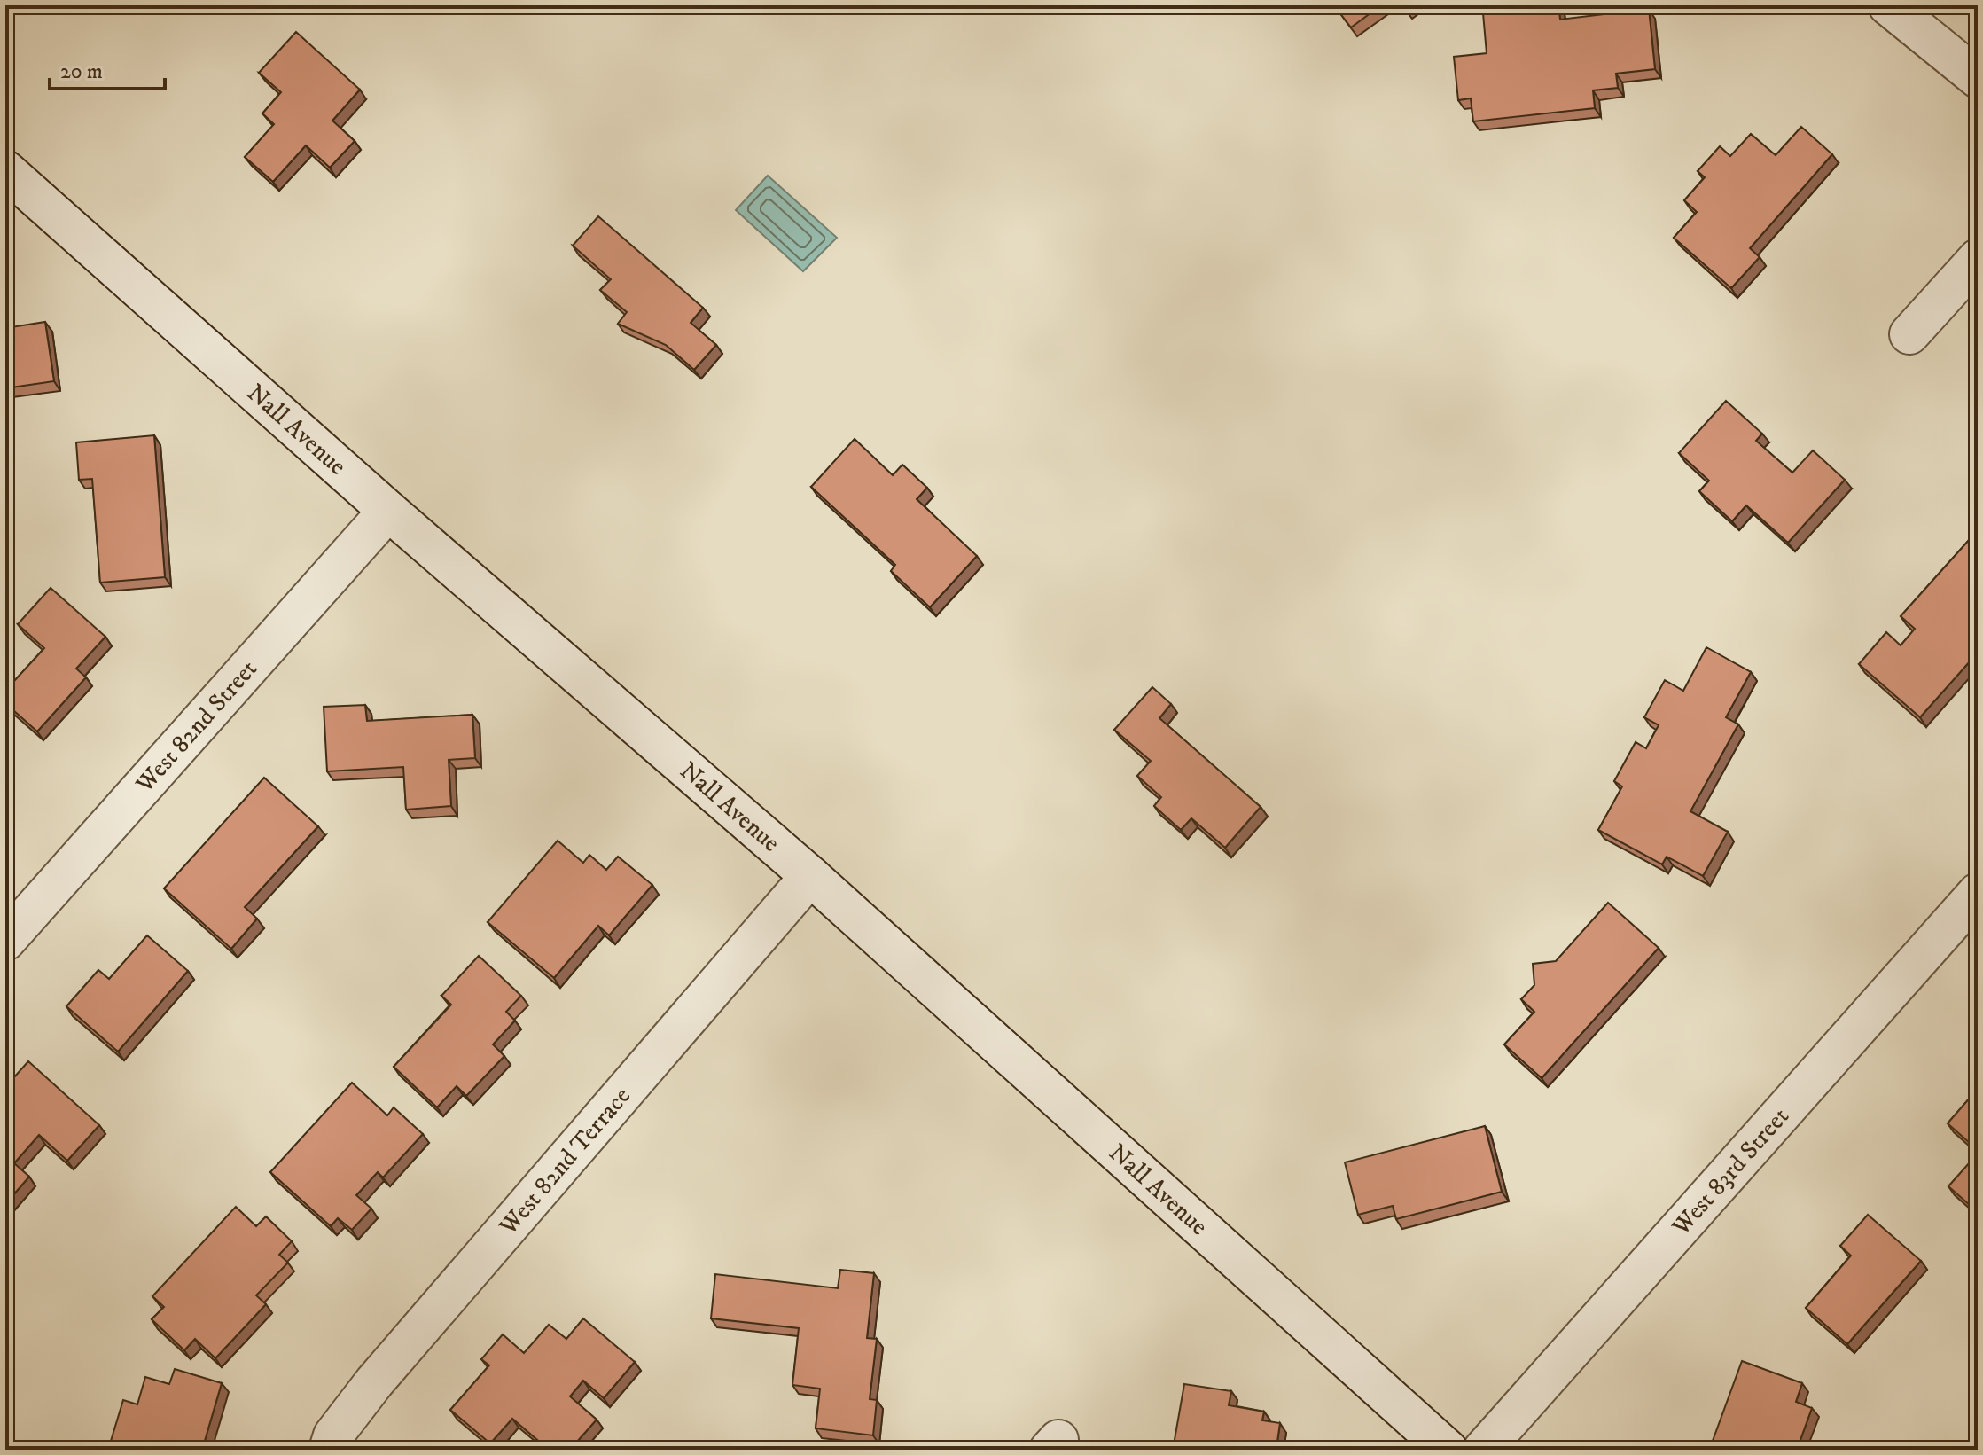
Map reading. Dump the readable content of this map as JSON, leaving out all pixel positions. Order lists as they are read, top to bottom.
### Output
{
  "streets": {
    "street": [
      "Nall Avenue",
      "West 82nd Street",
      "West 82nd Terrace",
      "West 83rd Street"
    ]
  },
  "crossings": [
    ["Nall Avenue", "West 82nd Street"],
    ["Nall Avenue", "West 82nd Terrace"]
  ],
  "scale_bar": "20 m"
}
